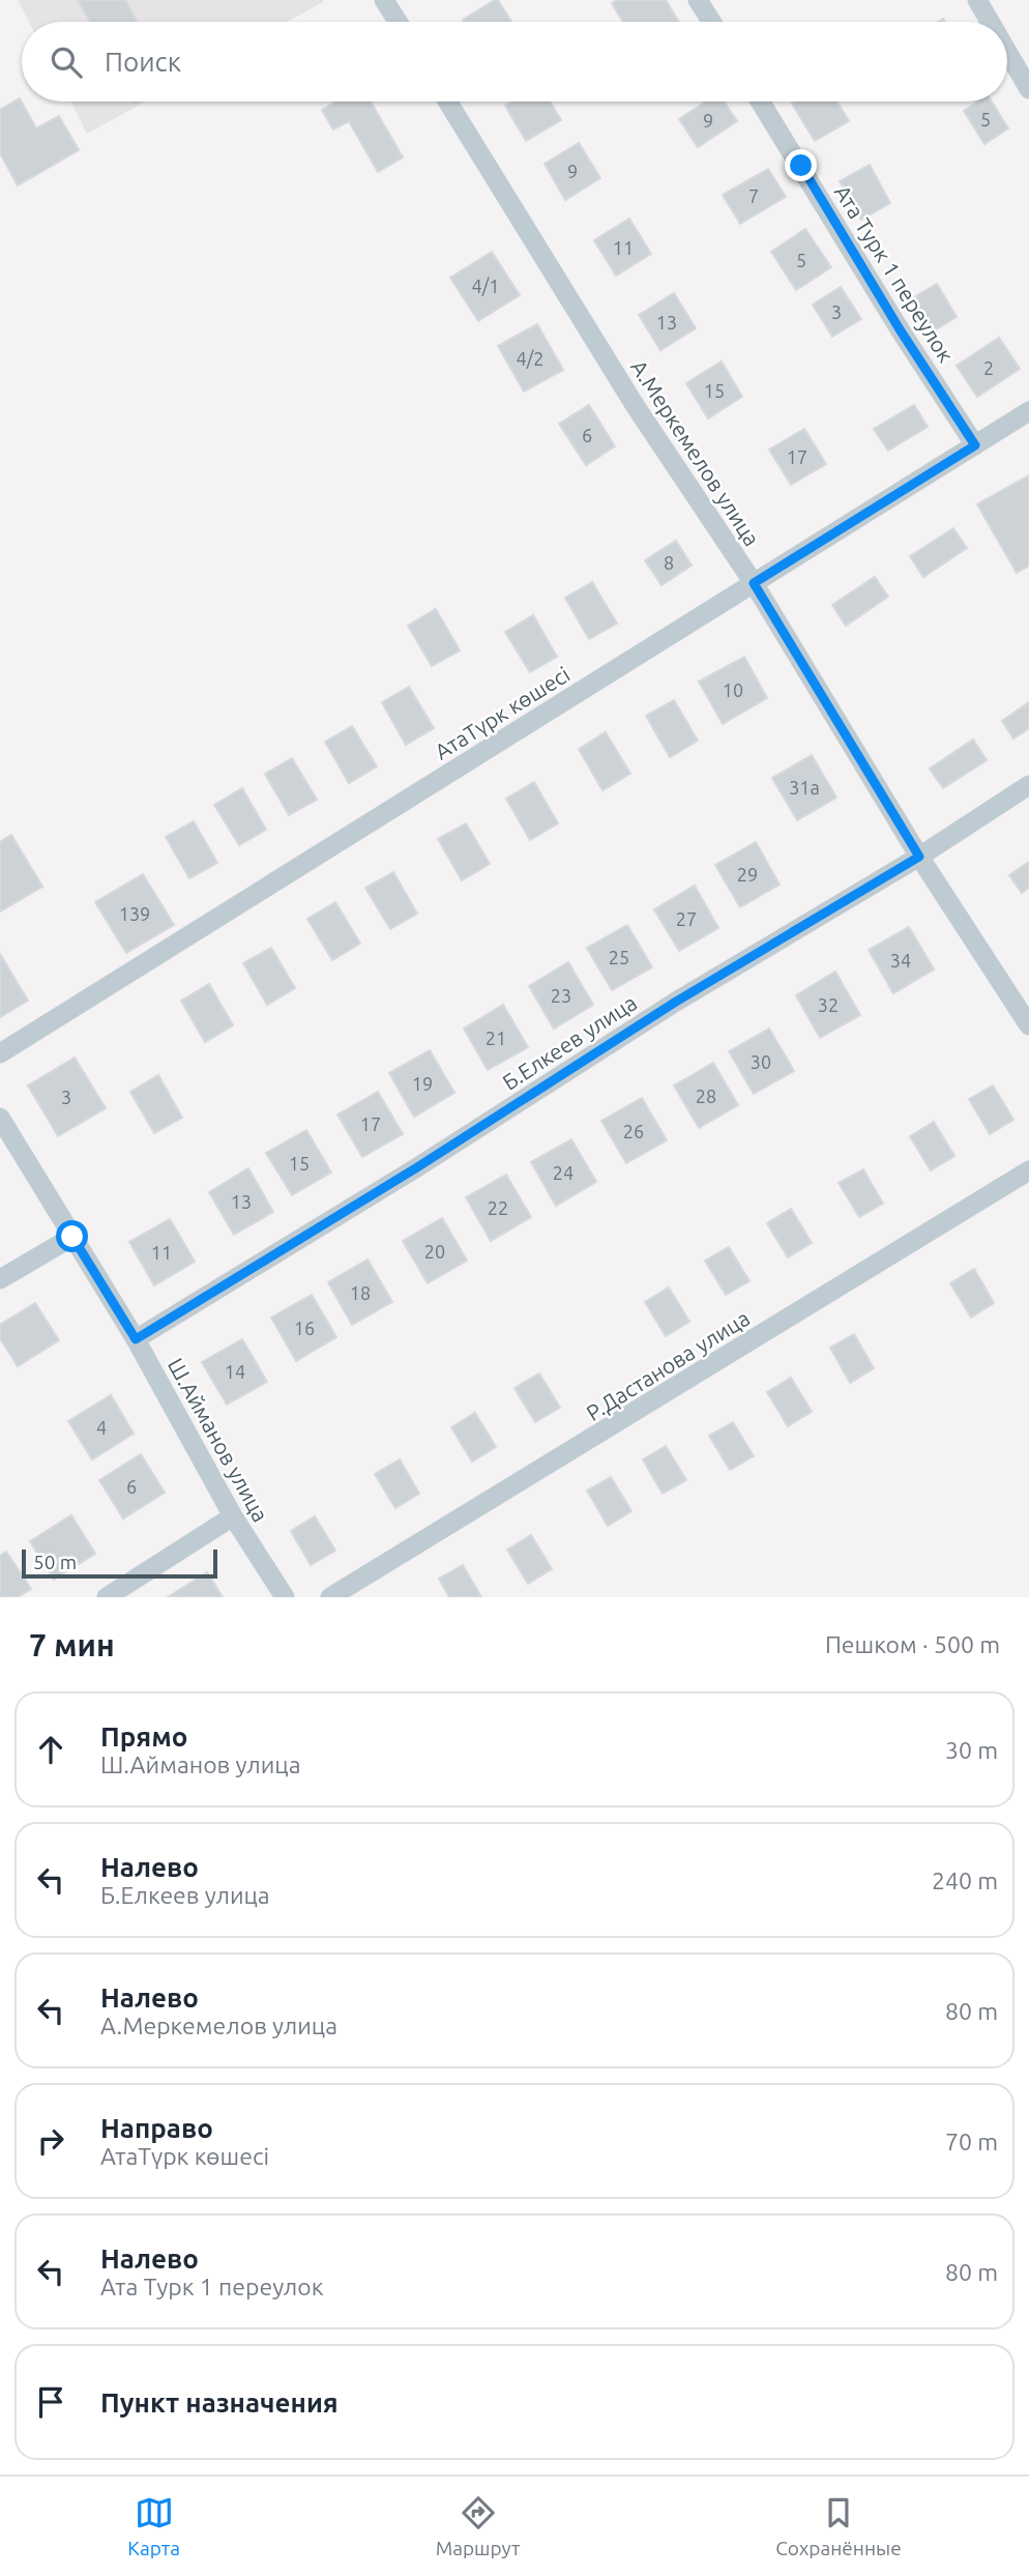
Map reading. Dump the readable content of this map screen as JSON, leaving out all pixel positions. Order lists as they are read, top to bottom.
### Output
{
  "streets": {
    "street": [
      "Ата Турк 1 переулок",
      "А.Меркемелов улица",
      "АтаТүрк көшесі",
      "Б.Елкеев улица",
      "Р.Дастанова улица",
      "Ш.Айманов улица"
    ]
  },
  "crossings": [
    ["Ата Турк 1 переулок", "АтаТүрк көшесі"],
    ["А.Меркемелов улица", "АтаТүрк көшесі"],
    ["А.Меркемелов улица", "Б.Елкеев улица"],
    ["Б.Елкеев улица", "Ш.Айманов улица"]
  ],
  "house_numbers": [
    "5",
    "9",
    "9",
    "7",
    "11",
    "5",
    "4/1",
    "3",
    "13",
    "4/2",
    "2",
    "15",
    "6",
    "17",
    "8",
    "10",
    "31а",
    "29",
    "139",
    "27",
    "25",
    "34",
    "23",
    "32",
    "21",
    "30",
    "19",
    "28",
    "3",
    "17",
    "26",
    "15",
    "24",
    "13",
    "22",
    "20",
    "11",
    "18",
    "16",
    "14",
    "4",
    "6"
  ],
  "scale_bar": "50 m",
  "page": {
    "search": "Поиск",
    "scale": "50 m",
    "heading": ["7 мин", "Пешком · 500 m"],
    "list": [
      ["Прямо", "Ш.Айманов улица", "30 m"],
      ["Налево", "Б.Елкеев улица", "240 m"],
      ["Налево", "А.Меркемелов улица", "80 m"],
      ["Направо", "АтаТүрк көшесі", "70 m"],
      ["Налево", "Ата Турк 1 переулок", "80 m"],
      "Пункт назначения"
    ],
    "nav": ["Карта", "Маршрут", "Сохранённые"]
  }
}
